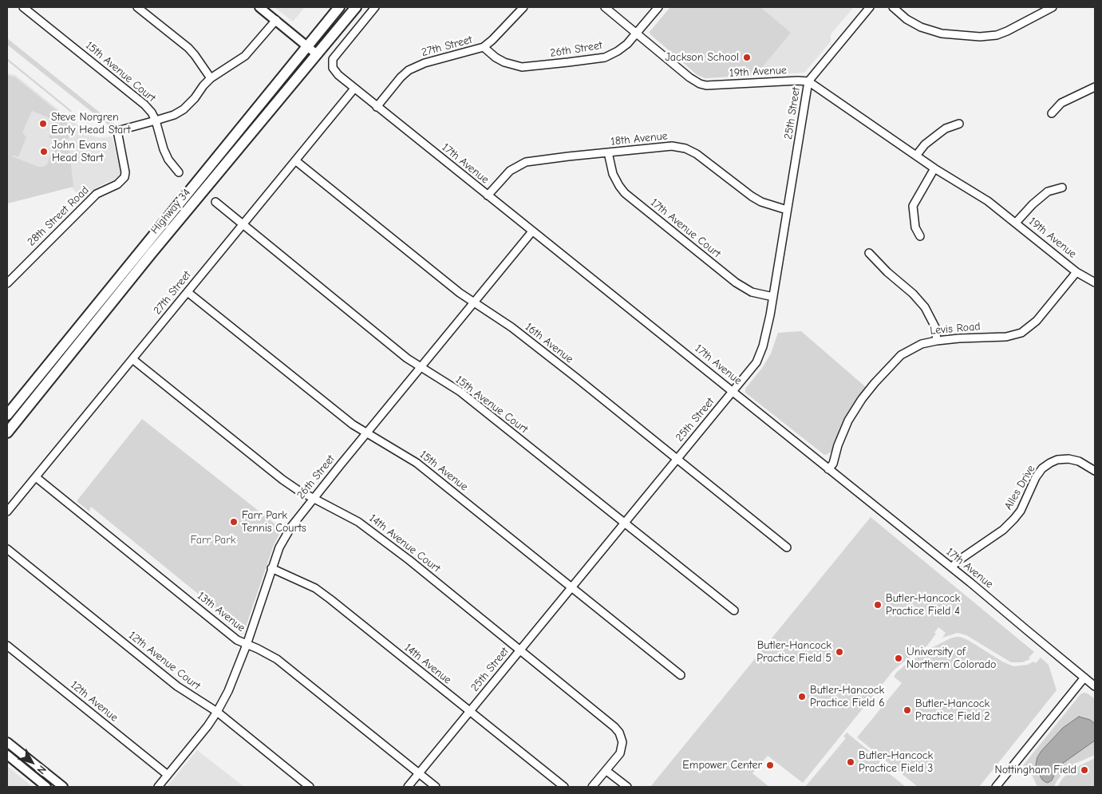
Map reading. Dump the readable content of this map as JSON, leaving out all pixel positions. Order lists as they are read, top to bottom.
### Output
{
  "streets": {
    "highway": ["Highway 34"],
    "street": [
      "27th Street",
      "26th Street",
      "15th Avenue Court",
      "19th Avenue",
      "25th Street",
      "18th Avenue",
      "17th Avenue",
      "28th Street Road",
      "17th Avenue Court",
      "Levis Road",
      "16th Avenue",
      "15th Avenue",
      "Alles Drive",
      "14th Avenue Court",
      "13th Avenue",
      "12th Avenue Court",
      "14th Avenue",
      "12th Avenue"
    ]
  },
  "crossings": [
    ["27th Street", "26th Street"],
    ["27th Street", "15th Avenue Court"],
    ["27th Street", "17th Avenue"],
    ["27th Street", "16th Avenue"],
    ["27th Street", "15th Avenue"],
    ["27th Street", "14th Avenue Court"],
    ["27th Street", "13th Avenue"],
    ["26th Street", "15th Avenue Court"],
    ["26th Street", "19th Avenue"],
    ["26th Street", "17th Avenue"],
    ["26th Street", "16th Avenue"],
    ["26th Street", "15th Avenue"],
    ["26th Street", "14th Avenue Court"],
    ["26th Street", "13th Avenue"],
    ["26th Street", "12th Avenue Court"],
    ["26th Street", "14th Avenue"],
    ["26th Street", "12th Avenue"],
    ["15th Avenue Court", "25th Street"],
    ["15th Avenue Court", "28th Street Road"],
    ["19th Avenue", "25th Street"],
    ["19th Avenue", "Levis Road"],
    ["25th Street", "18th Avenue"],
    ["25th Street", "17th Avenue"],
    ["25th Street", "17th Avenue Court"],
    ["25th Street", "16th Avenue"],
    ["25th Street", "15th Avenue"],
    ["25th Street", "14th Avenue Court"],
    ["25th Street", "13th Avenue"],
    ["25th Street", "14th Avenue"],
    ["18th Avenue", "17th Avenue"],
    ["18th Avenue", "17th Avenue Court"],
    ["17th Avenue", "Levis Road"],
    ["17th Avenue", "Alles Drive"]
  ],
  "parks": ["Farr Park"],
  "places": [
    "Jackson School",
    "Steve Norgren Early Head Start",
    "John Evans Head Start",
    "Farr Park Tennis Courts",
    "Butler-Hancock Practice Field 4",
    "Butler-Hancock Practice Field 5",
    "University of Northern Colorado",
    "Butler-Hancock Practice Field 6",
    "Butler-Hancock Practice Field 2",
    "Butler-Hancock Practice Field 3",
    "Empower Center",
    "Nottingham Field"
  ],
  "north": "bottom right"
}
